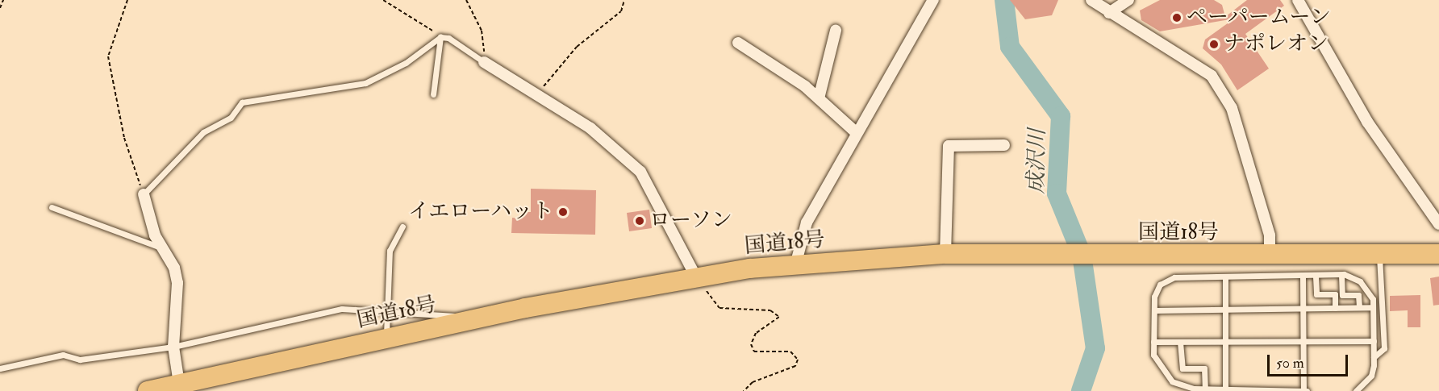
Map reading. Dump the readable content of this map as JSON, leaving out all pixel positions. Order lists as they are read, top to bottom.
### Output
{
  "streets": {
    "highway": ["国道18号"]
  },
  "water": ["成沢川"],
  "places": [
    "ペーパームーン",
    "ナポレオン",
    "イエローハット",
    "ローソン"
  ],
  "scale_bar": "50 m"
}
